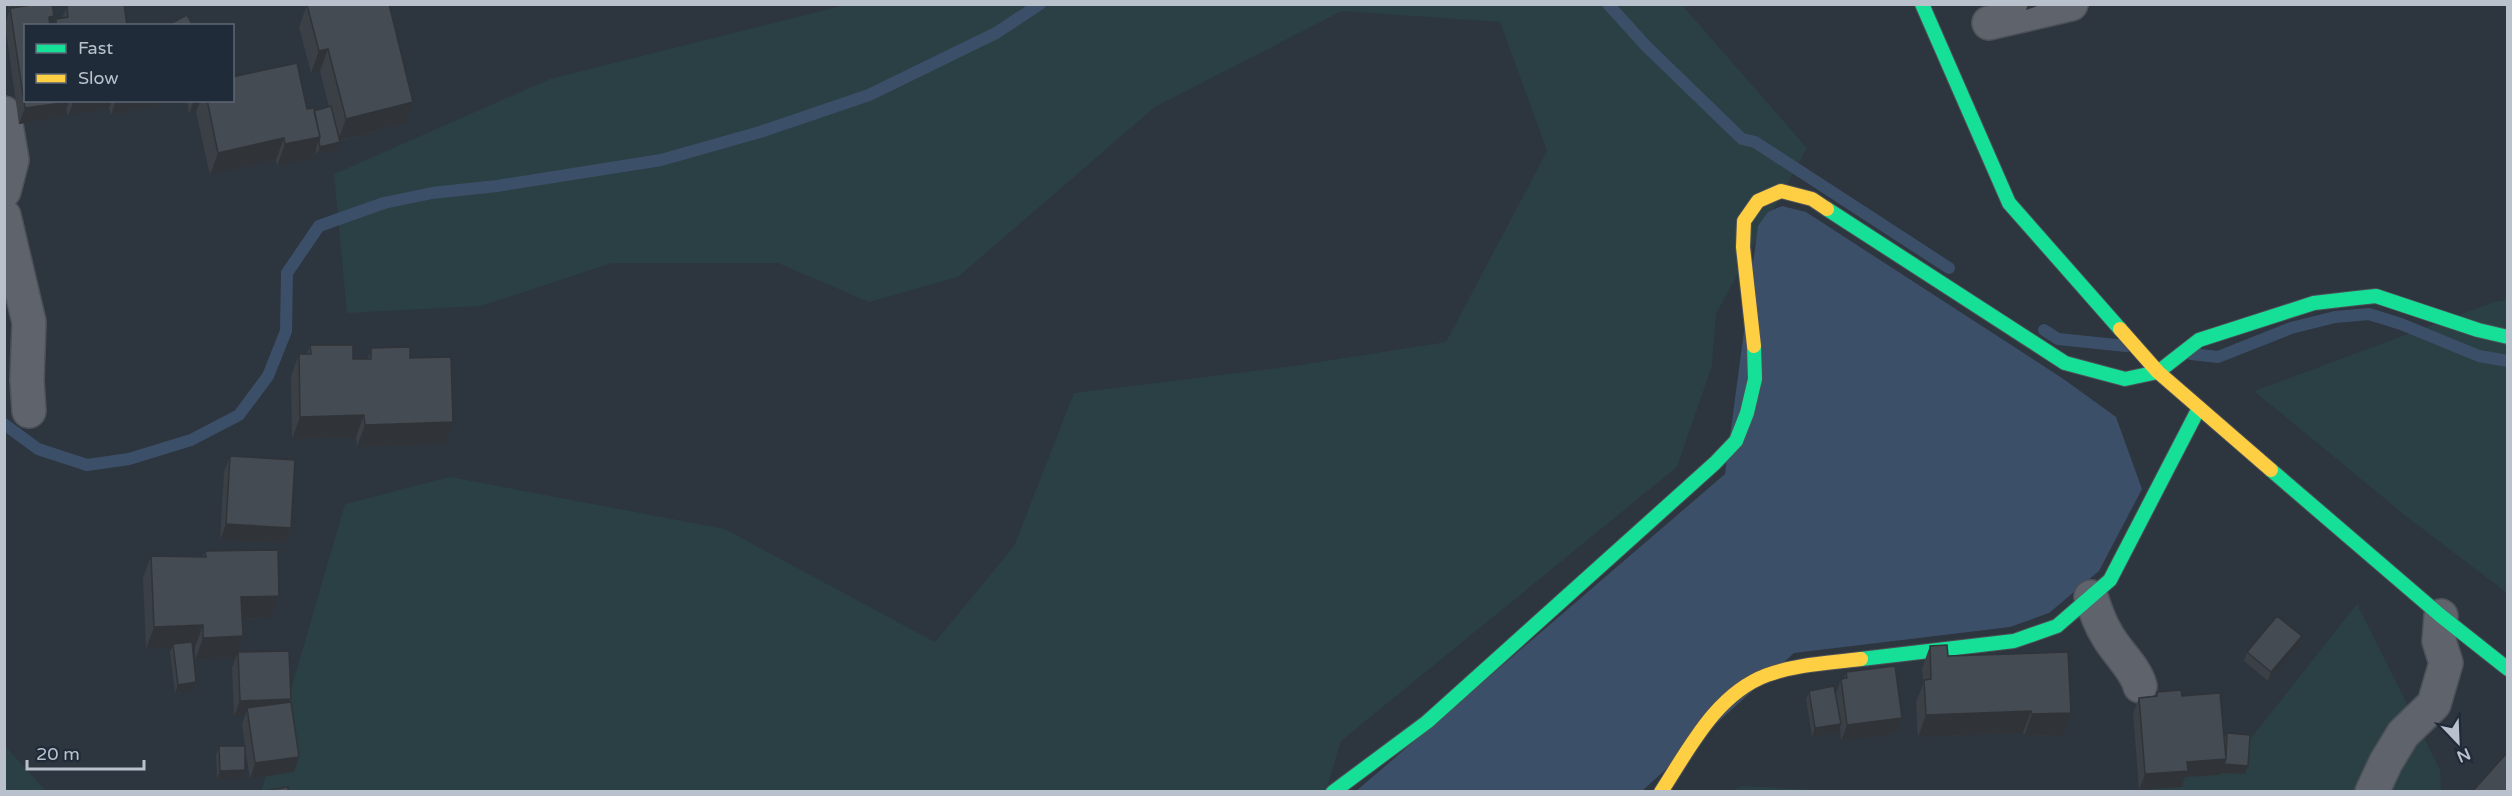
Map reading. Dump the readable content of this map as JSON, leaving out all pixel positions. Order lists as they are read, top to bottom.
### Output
{
  "legend": ["Fast", "Slow"],
  "scale_bar": "20 m",
  "north": "bottom right"
}
